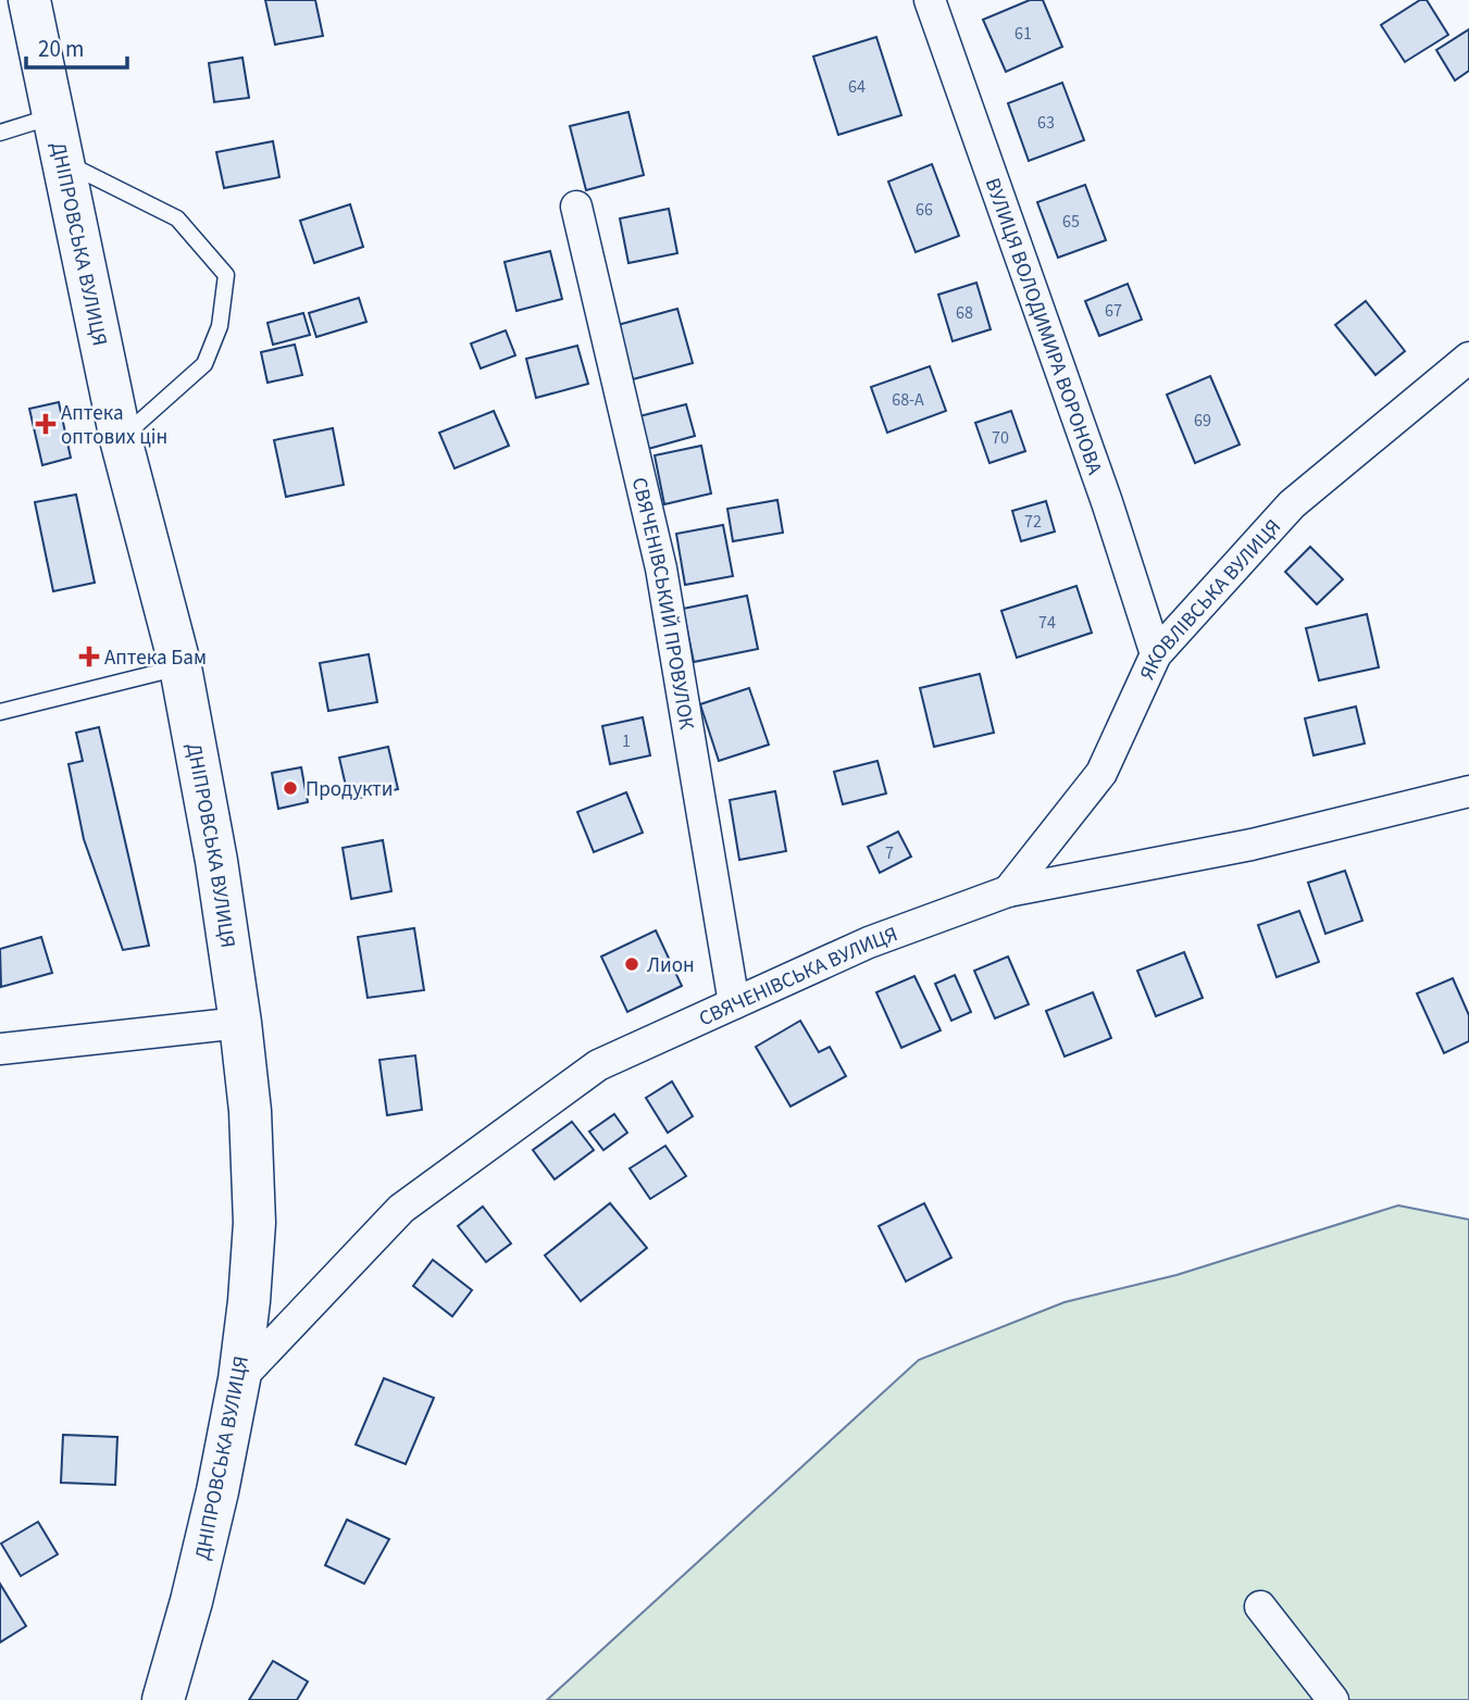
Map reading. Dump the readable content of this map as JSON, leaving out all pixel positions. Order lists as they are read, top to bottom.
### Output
{
  "streets": {
    "highway": ["ДНІПРОВСЬКА ВУЛИЦЯ"],
    "street": [
      "ВУЛИЦЯ ВОЛОДИМИРА ВОРОНОВА",
      "ЯКОВЛІВСЬКА ВУЛИЦЯ",
      "СВЯЧЕНІВСЬКИЙ ПРОВУЛОК",
      "СВЯЧЕНІВСЬКА ВУЛИЦЯ"
    ]
  },
  "crossings": [
    ["ДНІПРОВСЬКА ВУЛИЦЯ", "СВЯЧЕНІВСЬКА ВУЛИЦЯ"],
    ["ВУЛИЦЯ ВОЛОДИМИРА ВОРОНОВА", "ЯКОВЛІВСЬКА ВУЛИЦЯ"],
    ["ЯКОВЛІВСЬКА ВУЛИЦЯ", "СВЯЧЕНІВСЬКА ВУЛИЦЯ"],
    ["СВЯЧЕНІВСЬКИЙ ПРОВУЛОК", "СВЯЧЕНІВСЬКА ВУЛИЦЯ"]
  ],
  "places": {
    "health": ["Аптека оптових цін", "Аптека Бам"],
    "other": ["Продукти", "Лион"]
  },
  "house_numbers": [
    "61",
    "64",
    "63",
    "66",
    "65",
    "67",
    "68",
    "68-А",
    "69",
    "70",
    "72",
    "74",
    "1",
    "7"
  ],
  "scale_bar": "20 m"
}
